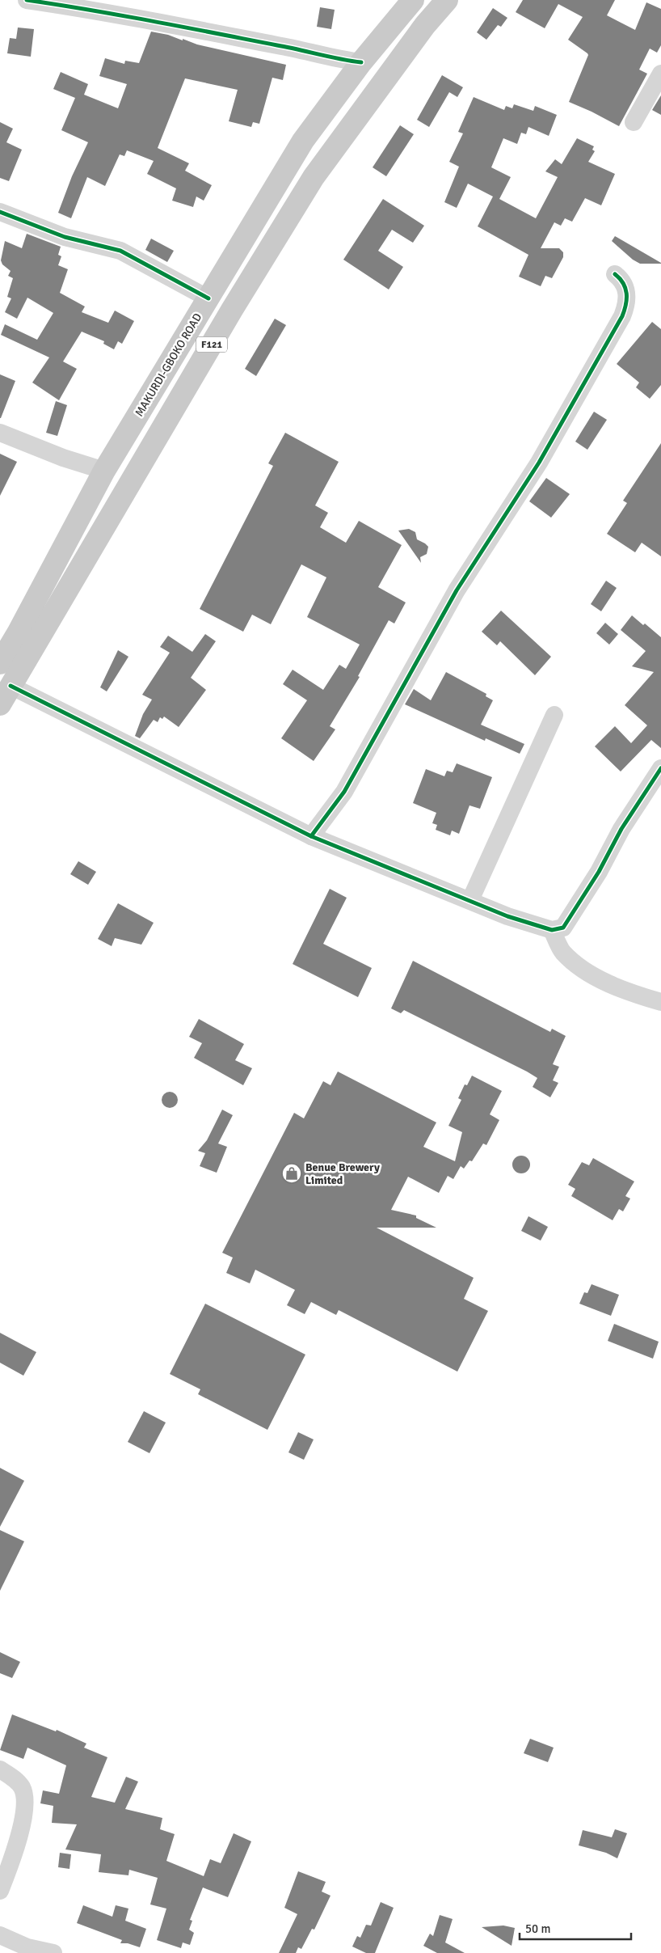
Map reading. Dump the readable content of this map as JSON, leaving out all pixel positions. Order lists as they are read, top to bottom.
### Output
{
  "streets": {
    "main road": ["F121", "MAKURDI-GBOKO ROAD"]
  },
  "places": {
    "shop": ["Benue Brewery Limited"]
  },
  "scale_bar": "50 m"
}
